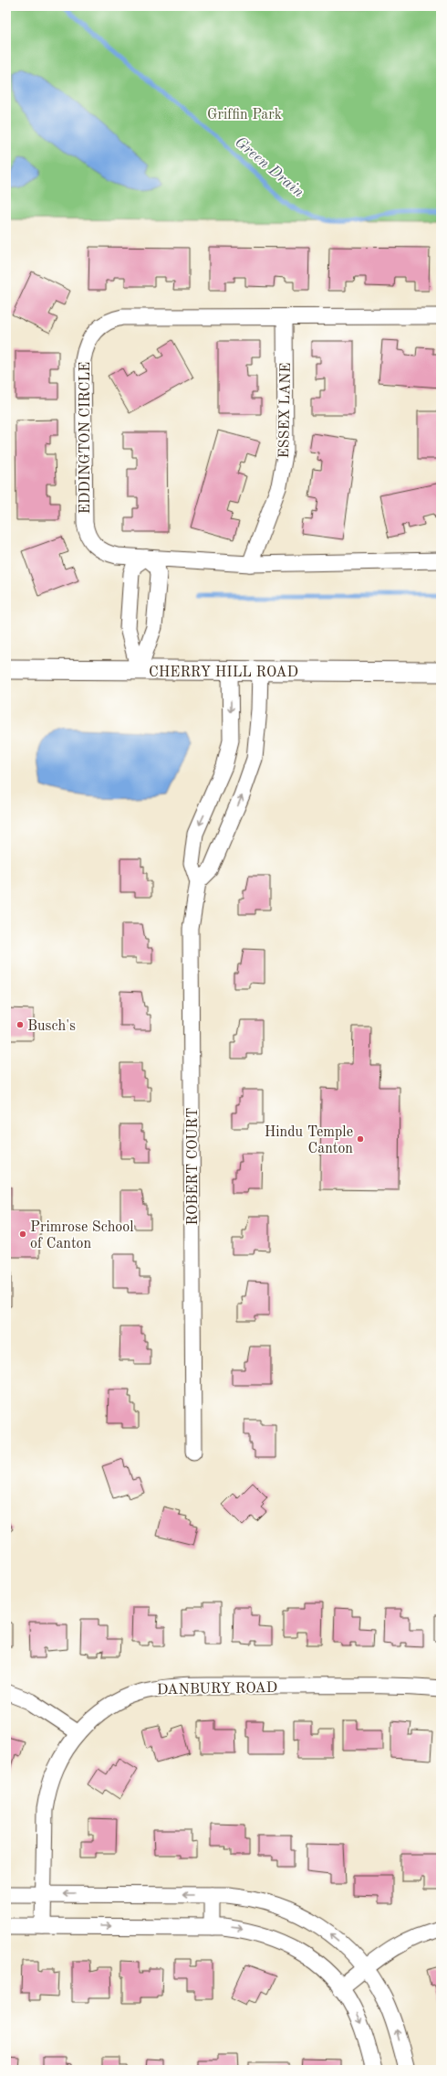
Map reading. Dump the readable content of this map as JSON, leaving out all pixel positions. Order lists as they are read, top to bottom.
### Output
{
  "streets": {
    "main road": ["CHERRY HILL ROAD"],
    "street": [
      "ESSEX LANE",
      "EDDINGTON CIRCLE",
      "ROBERT COURT",
      "DANBURY ROAD"
    ]
  },
  "crossings": [
    ["ESSEX LANE", "EDDINGTON CIRCLE"],
    ["CHERRY HILL ROAD", "ROBERT COURT"]
  ],
  "water": ["Green Drain"],
  "parks": ["Griffin Park"],
  "places": ["Busch's", "Hindu Temple Canton", "Primrose School of Canton"]
}
